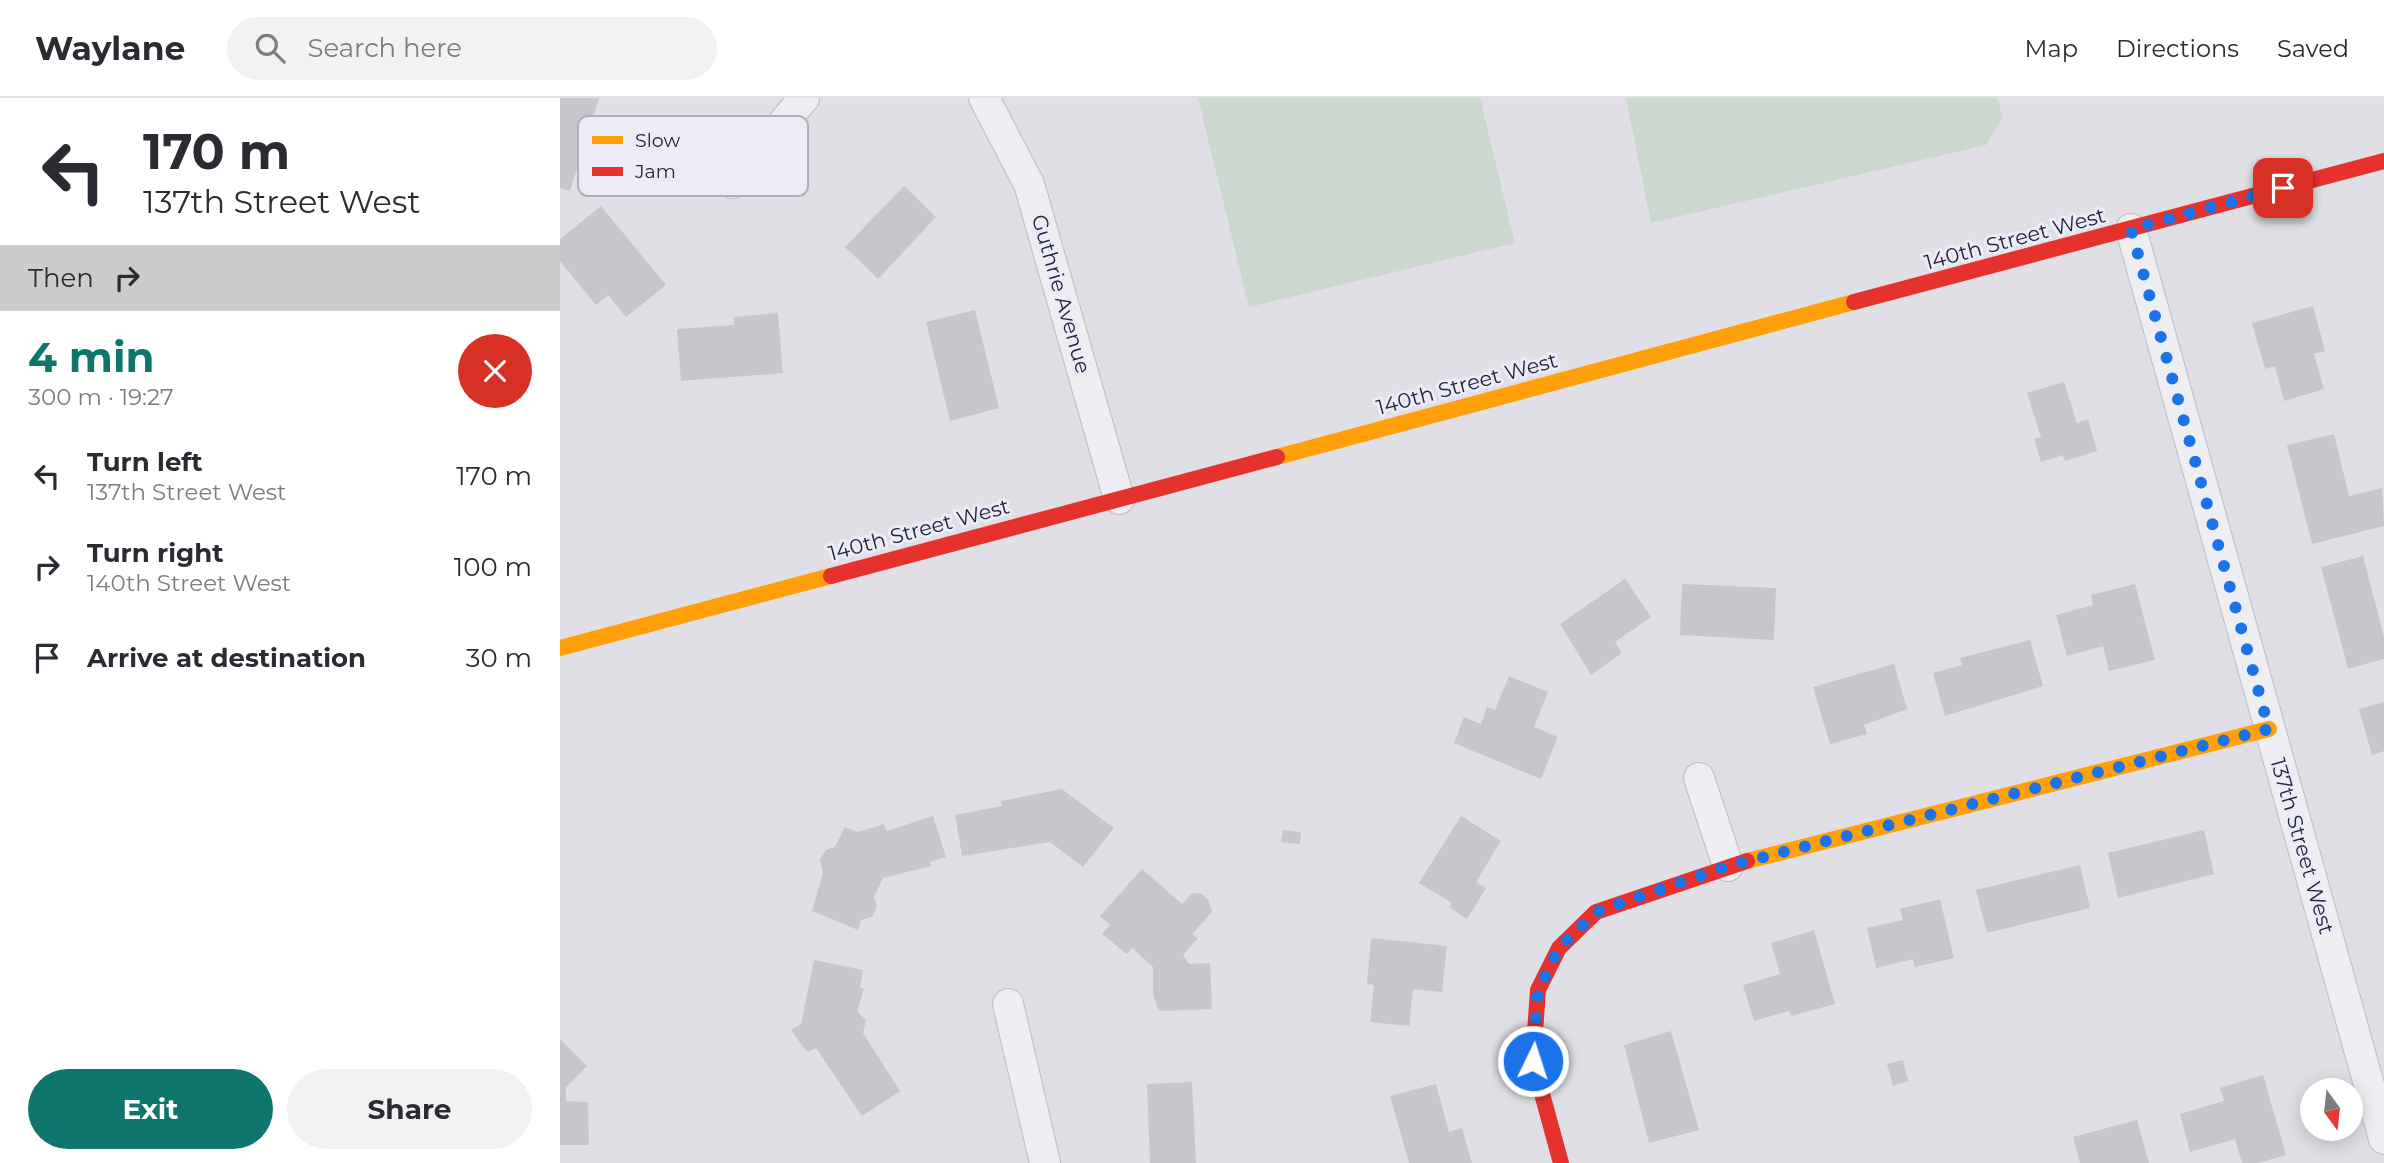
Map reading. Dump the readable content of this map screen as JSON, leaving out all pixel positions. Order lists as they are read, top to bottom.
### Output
{
  "streets": {
    "street": ["140th Street West", "Guthrie Avenue", "137th Street West"]
  },
  "crossings": [
    ["140th Street West", "Guthrie Avenue"],
    ["140th Street West", "137th Street West"]
  ],
  "legend": ["Slow", "Jam"],
  "north": "bottom",
  "page": {
    "header": "Waylane",
    "search": "Search here",
    "nav": ["Map", "Directions", "Saved"],
    "turn": ["170 m", "137th Street West"],
    "then": "Then",
    "heading": ["4 min", "300 m · 19:27"],
    "list": [
      {
        "name": "Turn left",
        "note": "137th Street West",
        "value": "170 m"
      },
      {
        "name": "Turn right",
        "note": "140th Street West",
        "value": "100 m"
      },
      {
        "name": "Arrive at destination",
        "value": "30 m"
      }
    ],
    "buttons": ["Exit", "Share"]
  }
}
